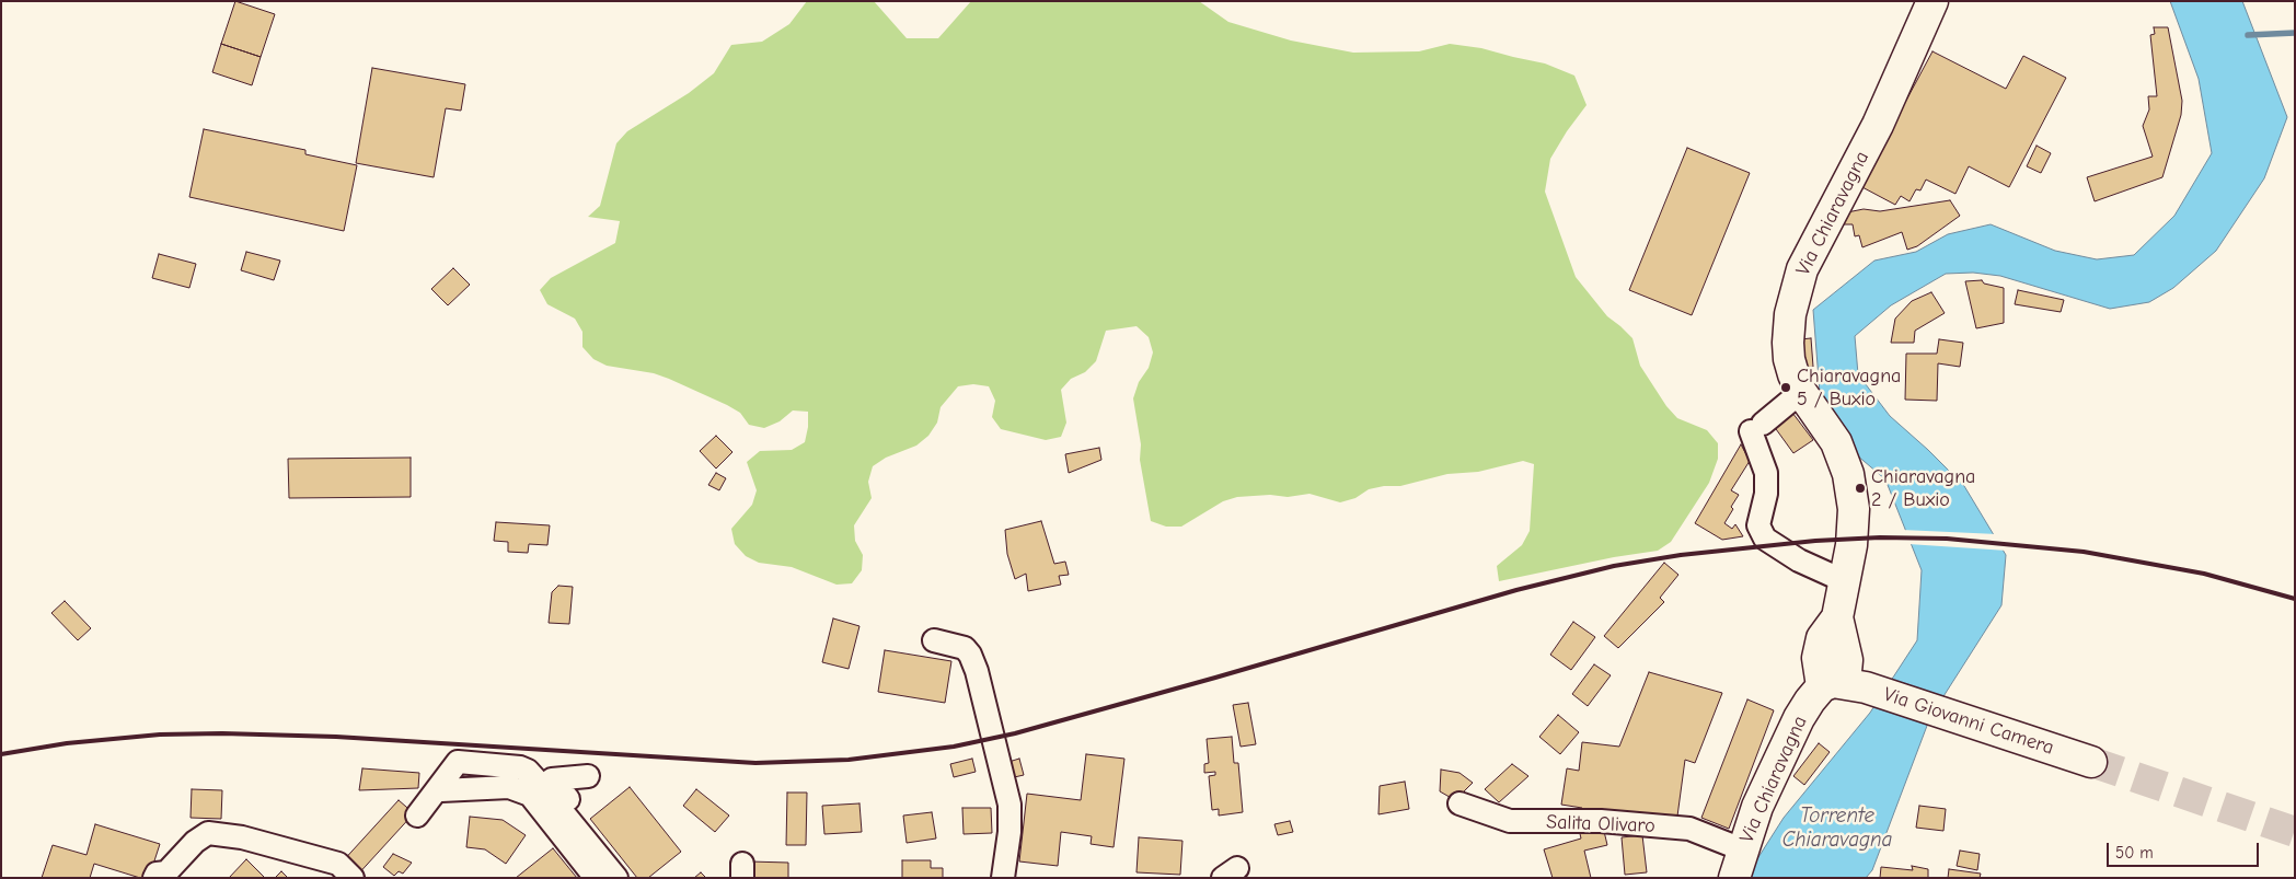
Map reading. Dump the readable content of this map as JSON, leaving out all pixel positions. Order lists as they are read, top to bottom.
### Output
{
  "streets": {
    "street": ["Via Chiaravagna", "Via Giovanni Camera", "Salita Olivaro"]
  },
  "crossings": [
    ["Via Chiaravagna", "Via Giovanni Camera"],
    ["Via Chiaravagna", "Salita Olivaro"]
  ],
  "water": ["Torrente Chiaravagna"],
  "places": ["Chiaravagna 5 / Buxio", "Chiaravagna 2 / Buxio"],
  "scale_bar": "50 m"
}
